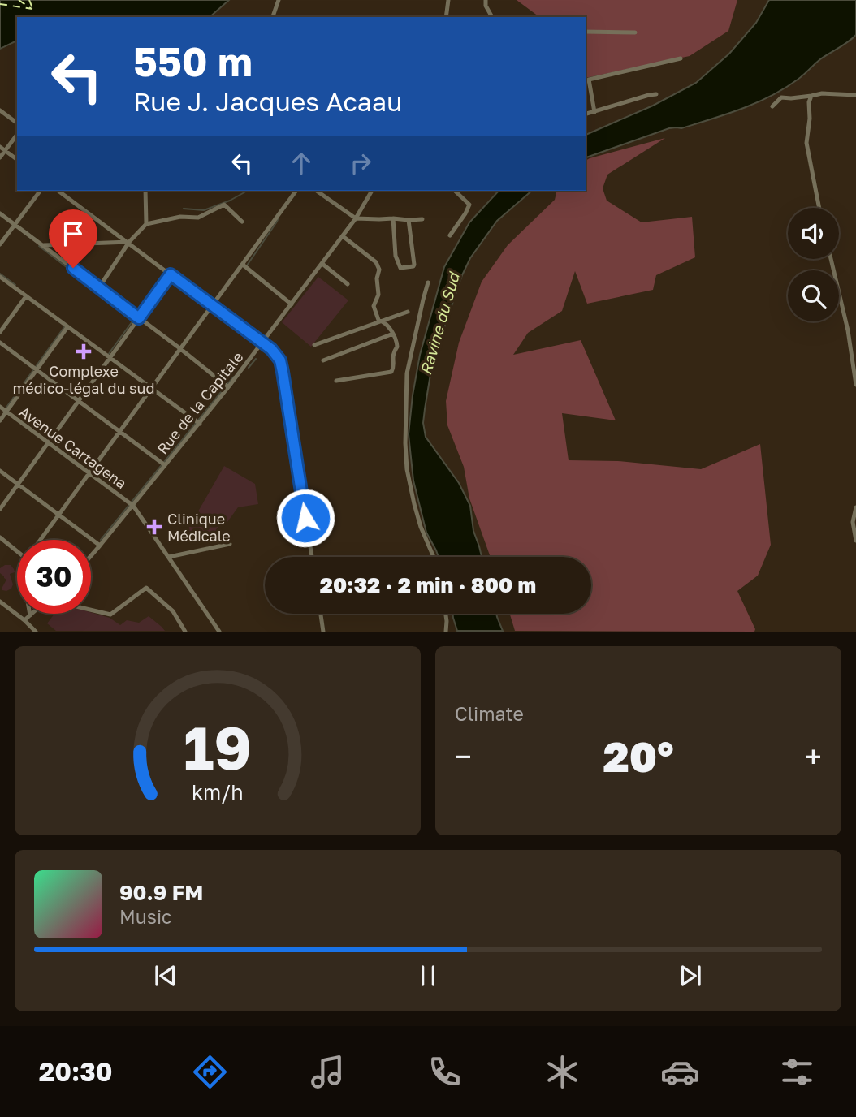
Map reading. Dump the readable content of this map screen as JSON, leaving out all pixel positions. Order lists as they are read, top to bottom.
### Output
{
  "streets": {
    "street": ["Rue de la Capitale", "Avenue Cartagena"]
  },
  "crossings": [
    ["Rue de la Capitale", "Avenue Cartagena"]
  ],
  "water": ["Ravine du Sud"],
  "places": {
    "health": ["Complexe médico-légal du sud", "Clinique Médicale"]
  },
  "page": {
    "turn": ["550 m", "Rue J. Jacques Acaau"],
    "limit": "30",
    "trip": "20:32 · 2 min · 800 m",
    "tile": "Climate",
    "heat": ["−", "20°", "+"],
    "song": ["90.9 FM", "Music"],
    "tabs": "20:30",
    "gauge": ["19", "km/h"]
  }
}
